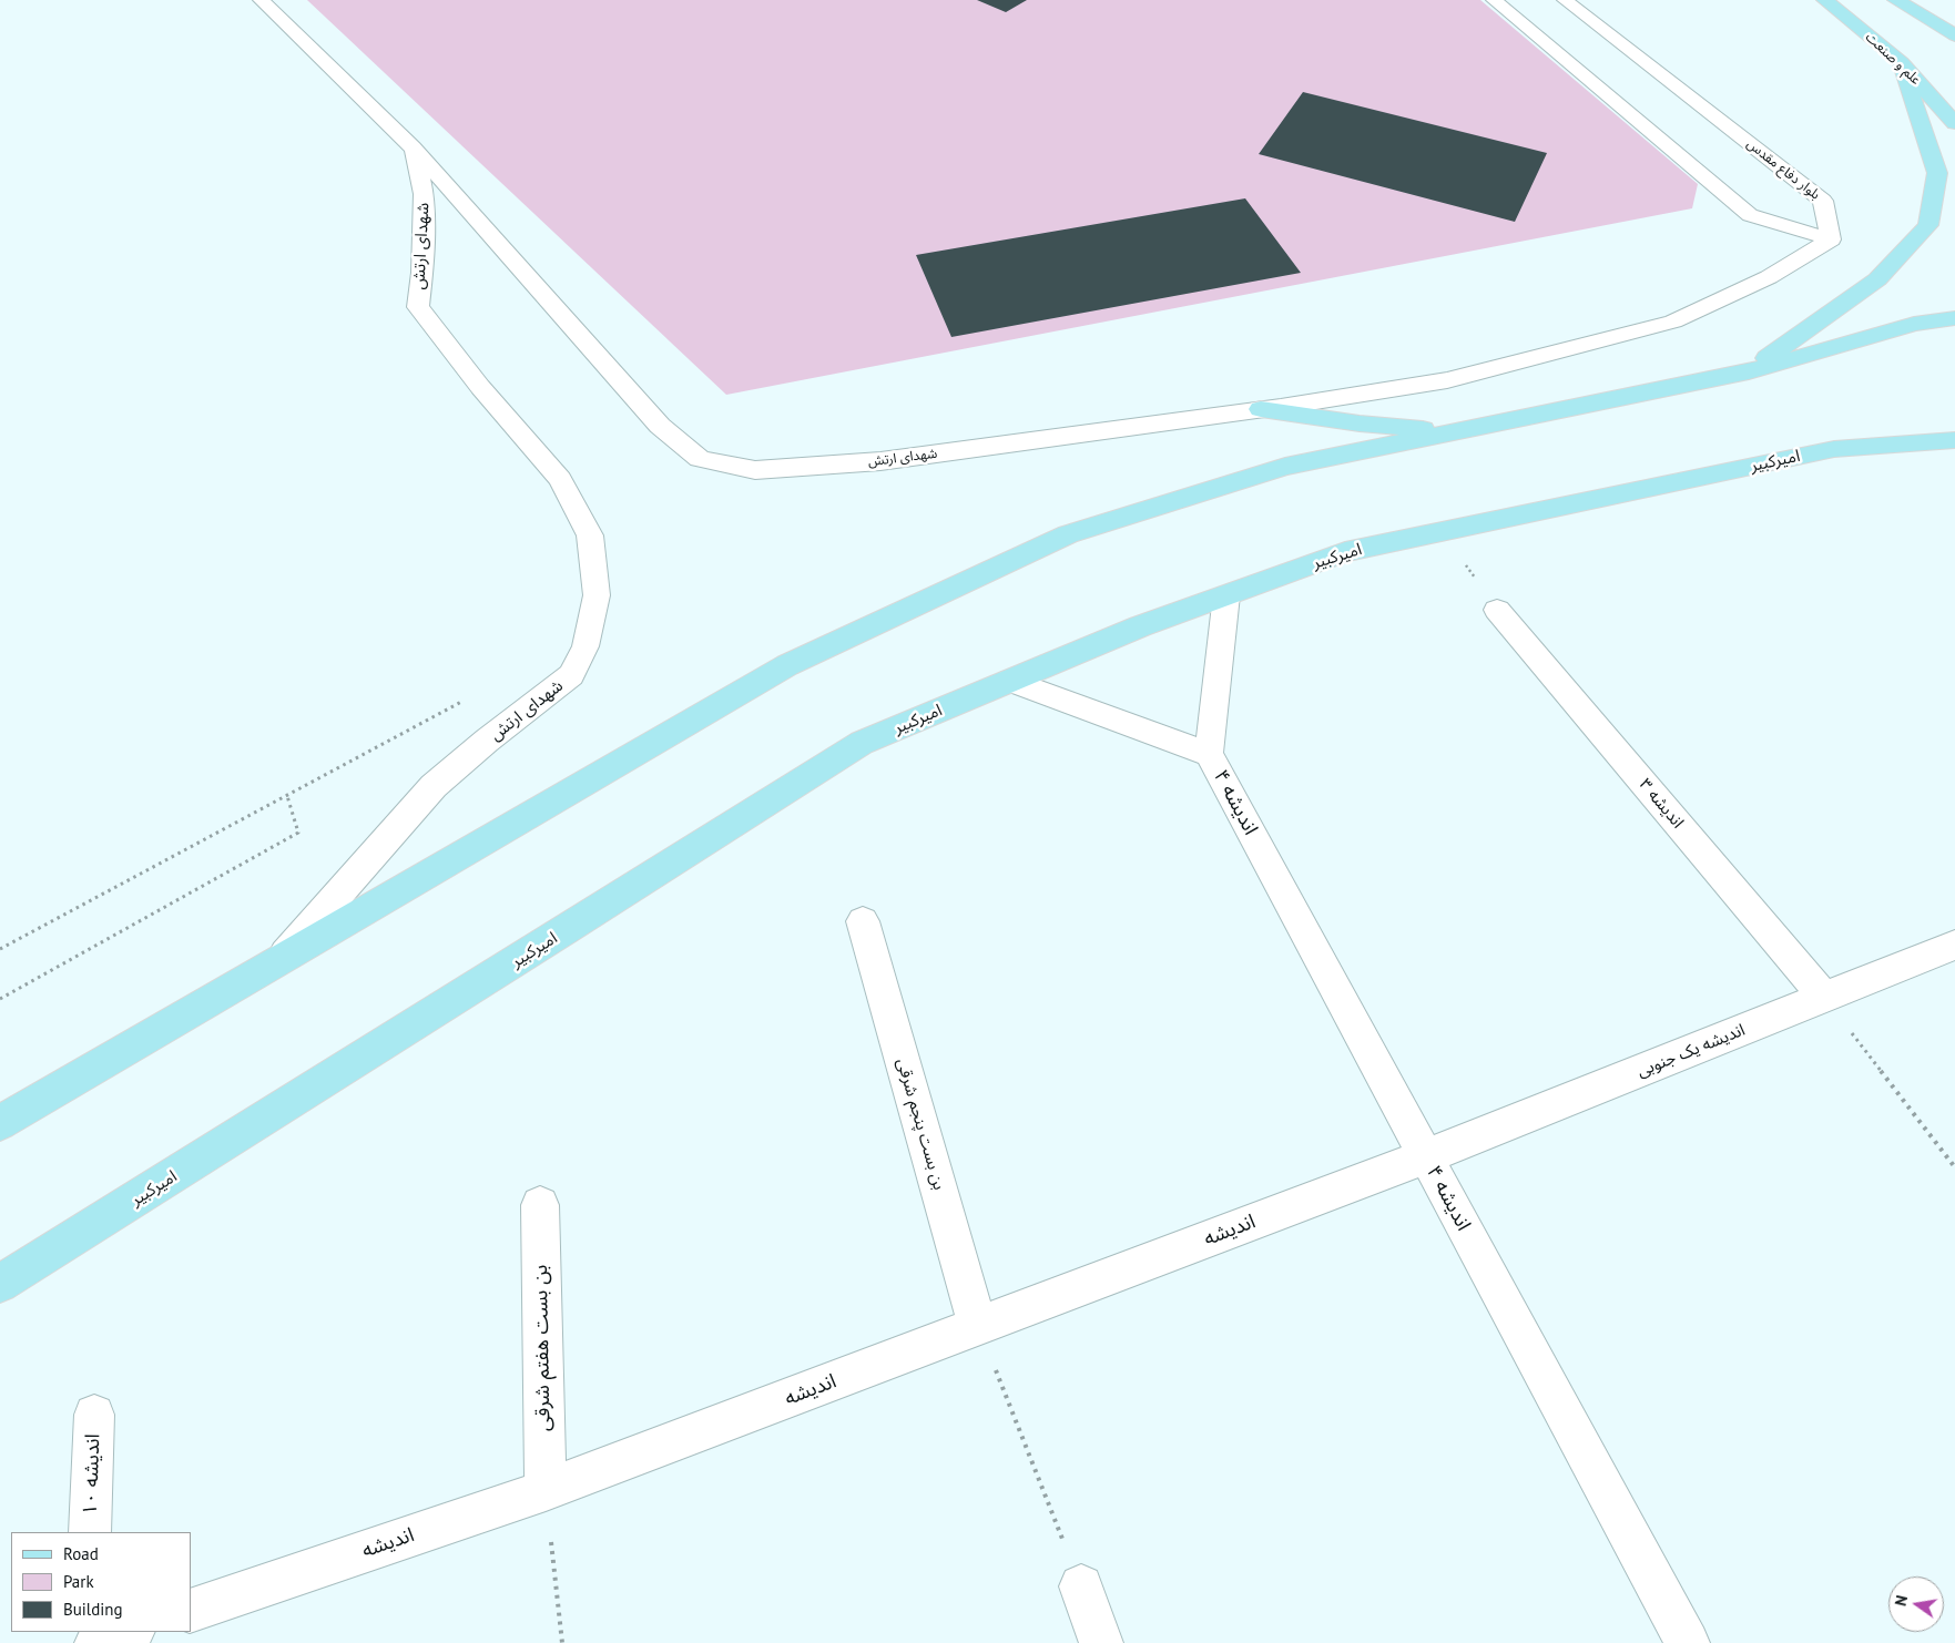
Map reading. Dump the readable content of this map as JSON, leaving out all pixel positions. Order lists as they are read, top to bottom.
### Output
{
  "streets": {
    "main road": ["علم و صنعت", "امیرکبیر"],
    "street": [
      "بلوار دفاع مقدس",
      "شهدای ارتش",
      "اندیشه ۴",
      "اندیشه ۳",
      "اندیشه یک جنوبی",
      "بن بست پنجم شرقی",
      "اندیشه",
      "بن بست هفتم شرقی",
      "اندیشه ۱۰"
    ]
  },
  "crossings": [
    ["بلوار دفاع مقدس", "شهدای ارتش"],
    ["اندیشه ۴", "اندیشه یک جنوبی"],
    ["اندیشه ۴", "اندیشه"],
    ["اندیشه ۳", "اندیشه یک جنوبی"],
    ["اندیشه یک جنوبی", "اندیشه"],
    ["بن بست پنجم شرقی", "اندیشه"],
    ["اندیشه", "بن بست هفتم شرقی"]
  ],
  "legend": ["Road", "Park", "Building"],
  "north": "left"
}
